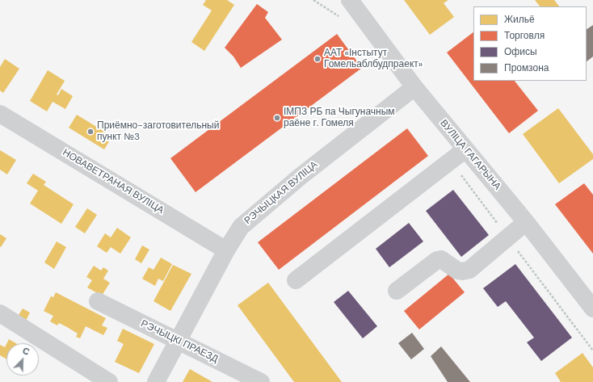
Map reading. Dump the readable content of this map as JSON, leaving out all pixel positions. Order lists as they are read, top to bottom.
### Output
{
  "streets": {
    "street": [
      "ВУЛІЦА ГАГАРЫНА",
      "НОВАВЕТРАНАЯ ВУЛІЦА",
      "РЭЧЫЦКАЯ ВУЛІЦА",
      "РЭЧЫЦКІ ПРАЕЗД"
    ]
  },
  "crossings": [
    ["ВУЛІЦА ГАГАРЫНА", "РЭЧЫЦКАЯ ВУЛІЦА"],
    ["НОВАВЕТРАНАЯ ВУЛІЦА", "РЭЧЫЦКАЯ ВУЛІЦА"],
    ["РЭЧЫЦКАЯ ВУЛІЦА", "РЭЧЫЦКІ ПРАЕЗД"]
  ],
  "places": ["ААТ «Інстытут Гомельаблбудпраект»", "ІМПЗ РБ па Чыгуначным раёне г. Гомеля", "Приёмно-заготовительный пункт №3"],
  "legend": [
    "Жильё",
    "Торговля",
    "Офисы",
    "Промзона"
  ],
  "north": "top right"
}
